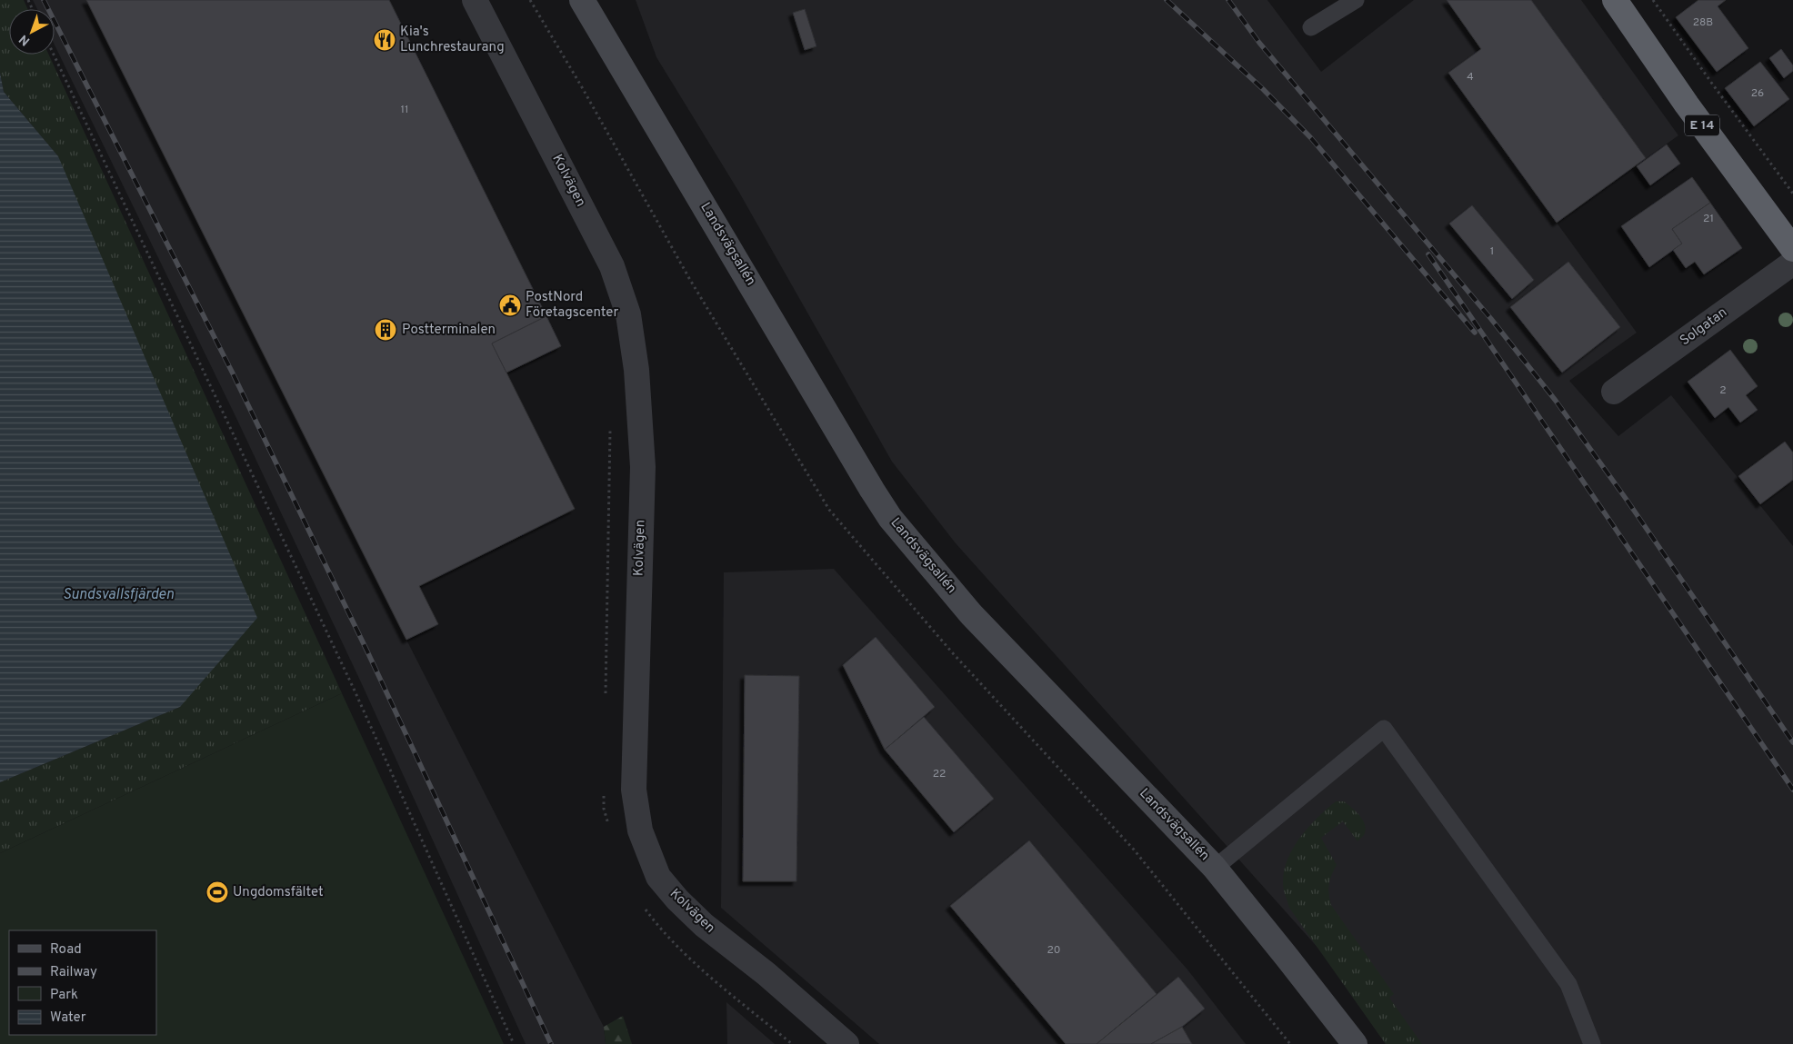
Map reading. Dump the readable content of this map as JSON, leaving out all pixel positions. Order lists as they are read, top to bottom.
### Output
{
  "streets": {
    "highway": ["E 14"],
    "main road": ["Landsvägsallén"],
    "street": ["Kolvägen", "Solgatan"]
  },
  "water": ["Sundsvallsfjärden"],
  "places": {
    "restaurant": ["Kia's Lunchrestaurang"],
    "public building": ["PostNord Företagscenter"],
    "building": ["Postterminalen"],
    "sports": ["Ungdomsfältet"]
  },
  "house_numbers": [
    "28B",
    "4",
    "26",
    "11",
    "21",
    "1",
    "2",
    "22",
    "20"
  ],
  "legend": [
    "Road",
    "Railway",
    "Park",
    "Water"
  ],
  "north": "bottom left"
}
